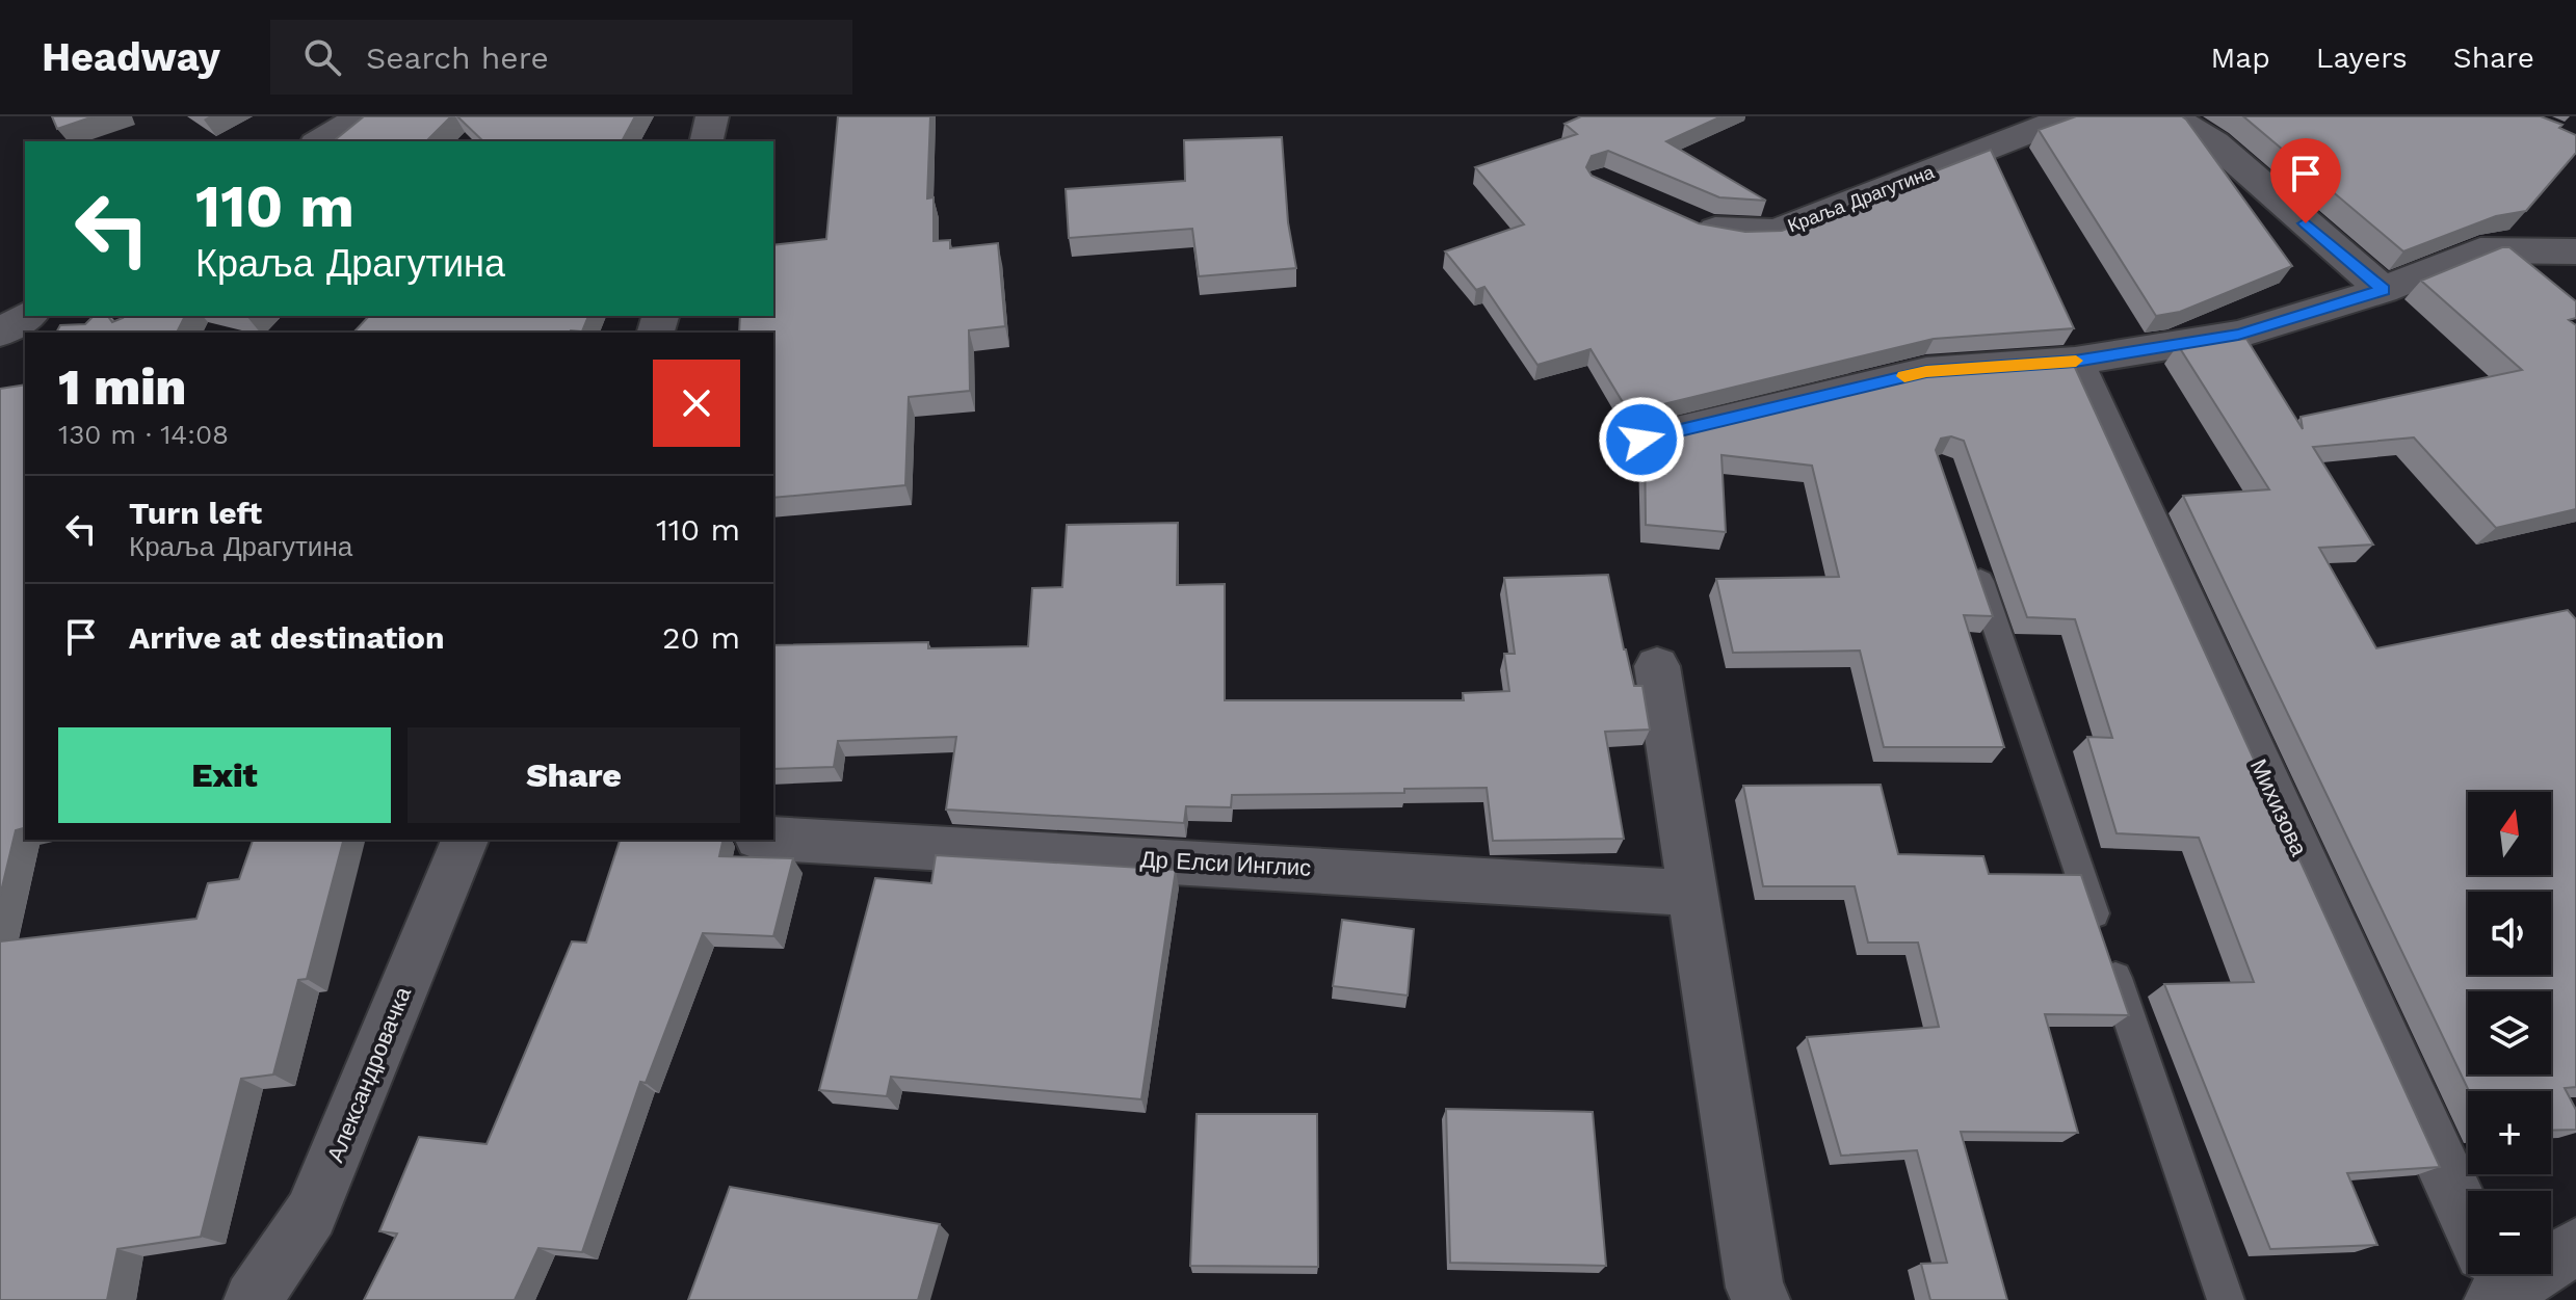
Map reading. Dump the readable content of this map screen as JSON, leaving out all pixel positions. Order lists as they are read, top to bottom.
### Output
{
  "streets": {
    "street": [
      "Краља Драгутина",
      "Михизова",
      "Др Елси Инглис",
      "Александровачка"
    ]
  },
  "north": "top",
  "page": {
    "header": "Headway",
    "search": "Search here",
    "nav": ["Map", "Layers", "Share"],
    "turn": ["110 m", "Краља Драгутина"],
    "heading": ["1 min", "130 m · 14:08"],
    "list": [
      {
        "name": "Turn left",
        "note": "Краља Драгутина",
        "value": "110 m"
      },
      {
        "name": "Arrive at destination",
        "value": "20 m"
      }
    ],
    "buttons": ["Exit", "Share"],
    "map_buttons": ["+", "−"]
  }
}
